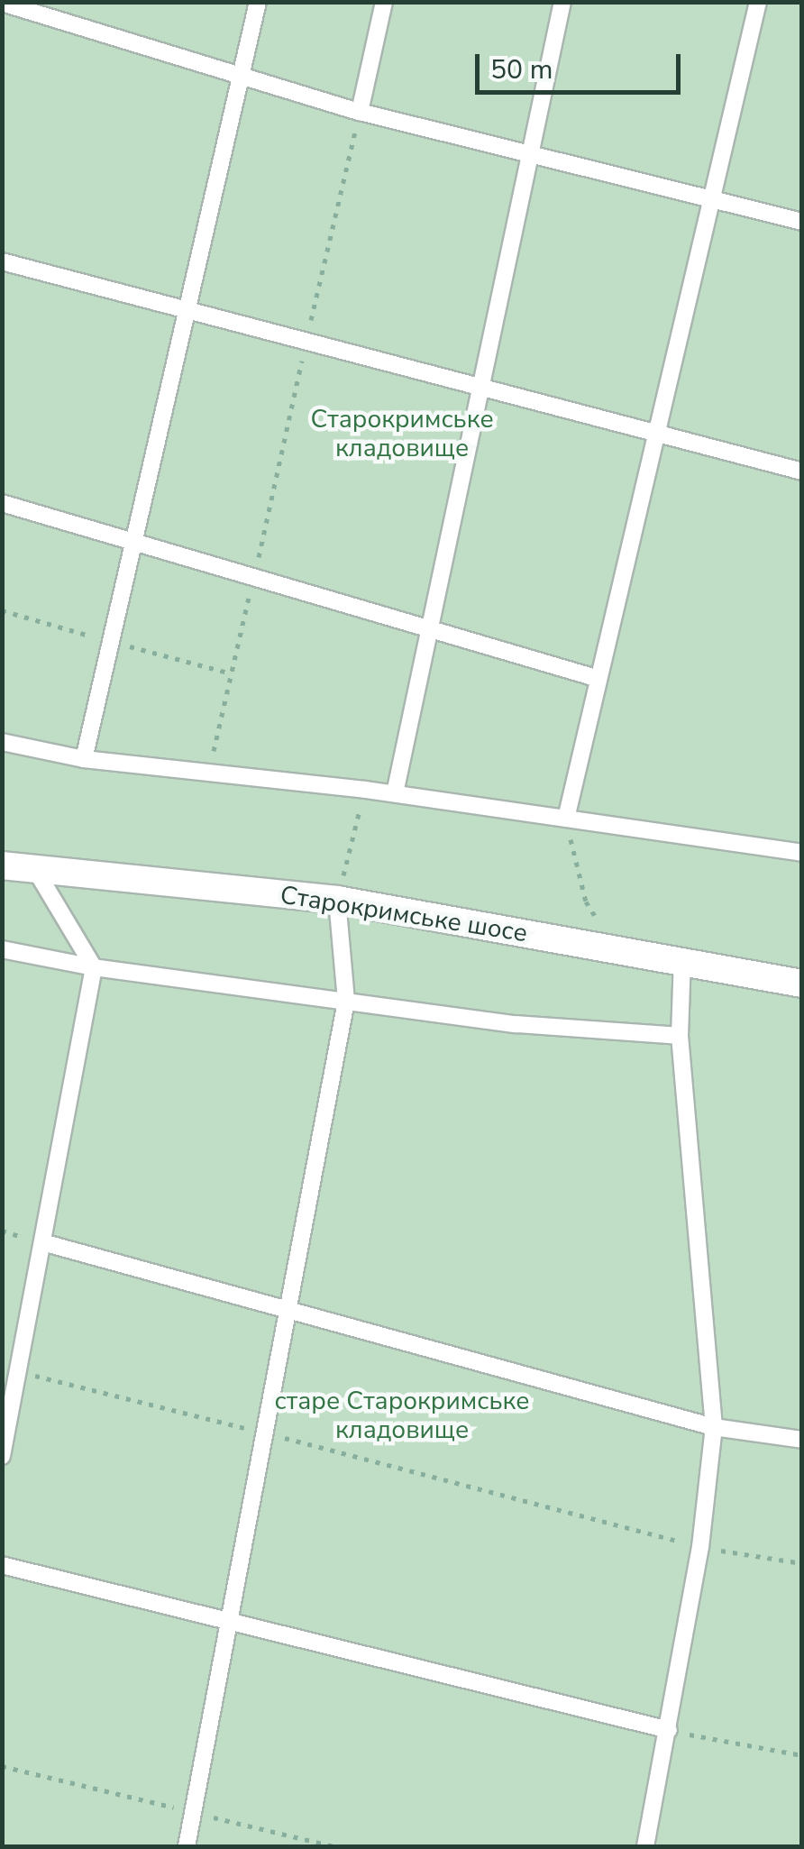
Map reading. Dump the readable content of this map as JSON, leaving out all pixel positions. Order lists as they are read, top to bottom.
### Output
{
  "streets": {
    "street": ["Старокримське шосе"]
  },
  "parks": ["Старокримське кладовище", "старе Старокримське кладовище"],
  "scale_bar": "50 m"
}
